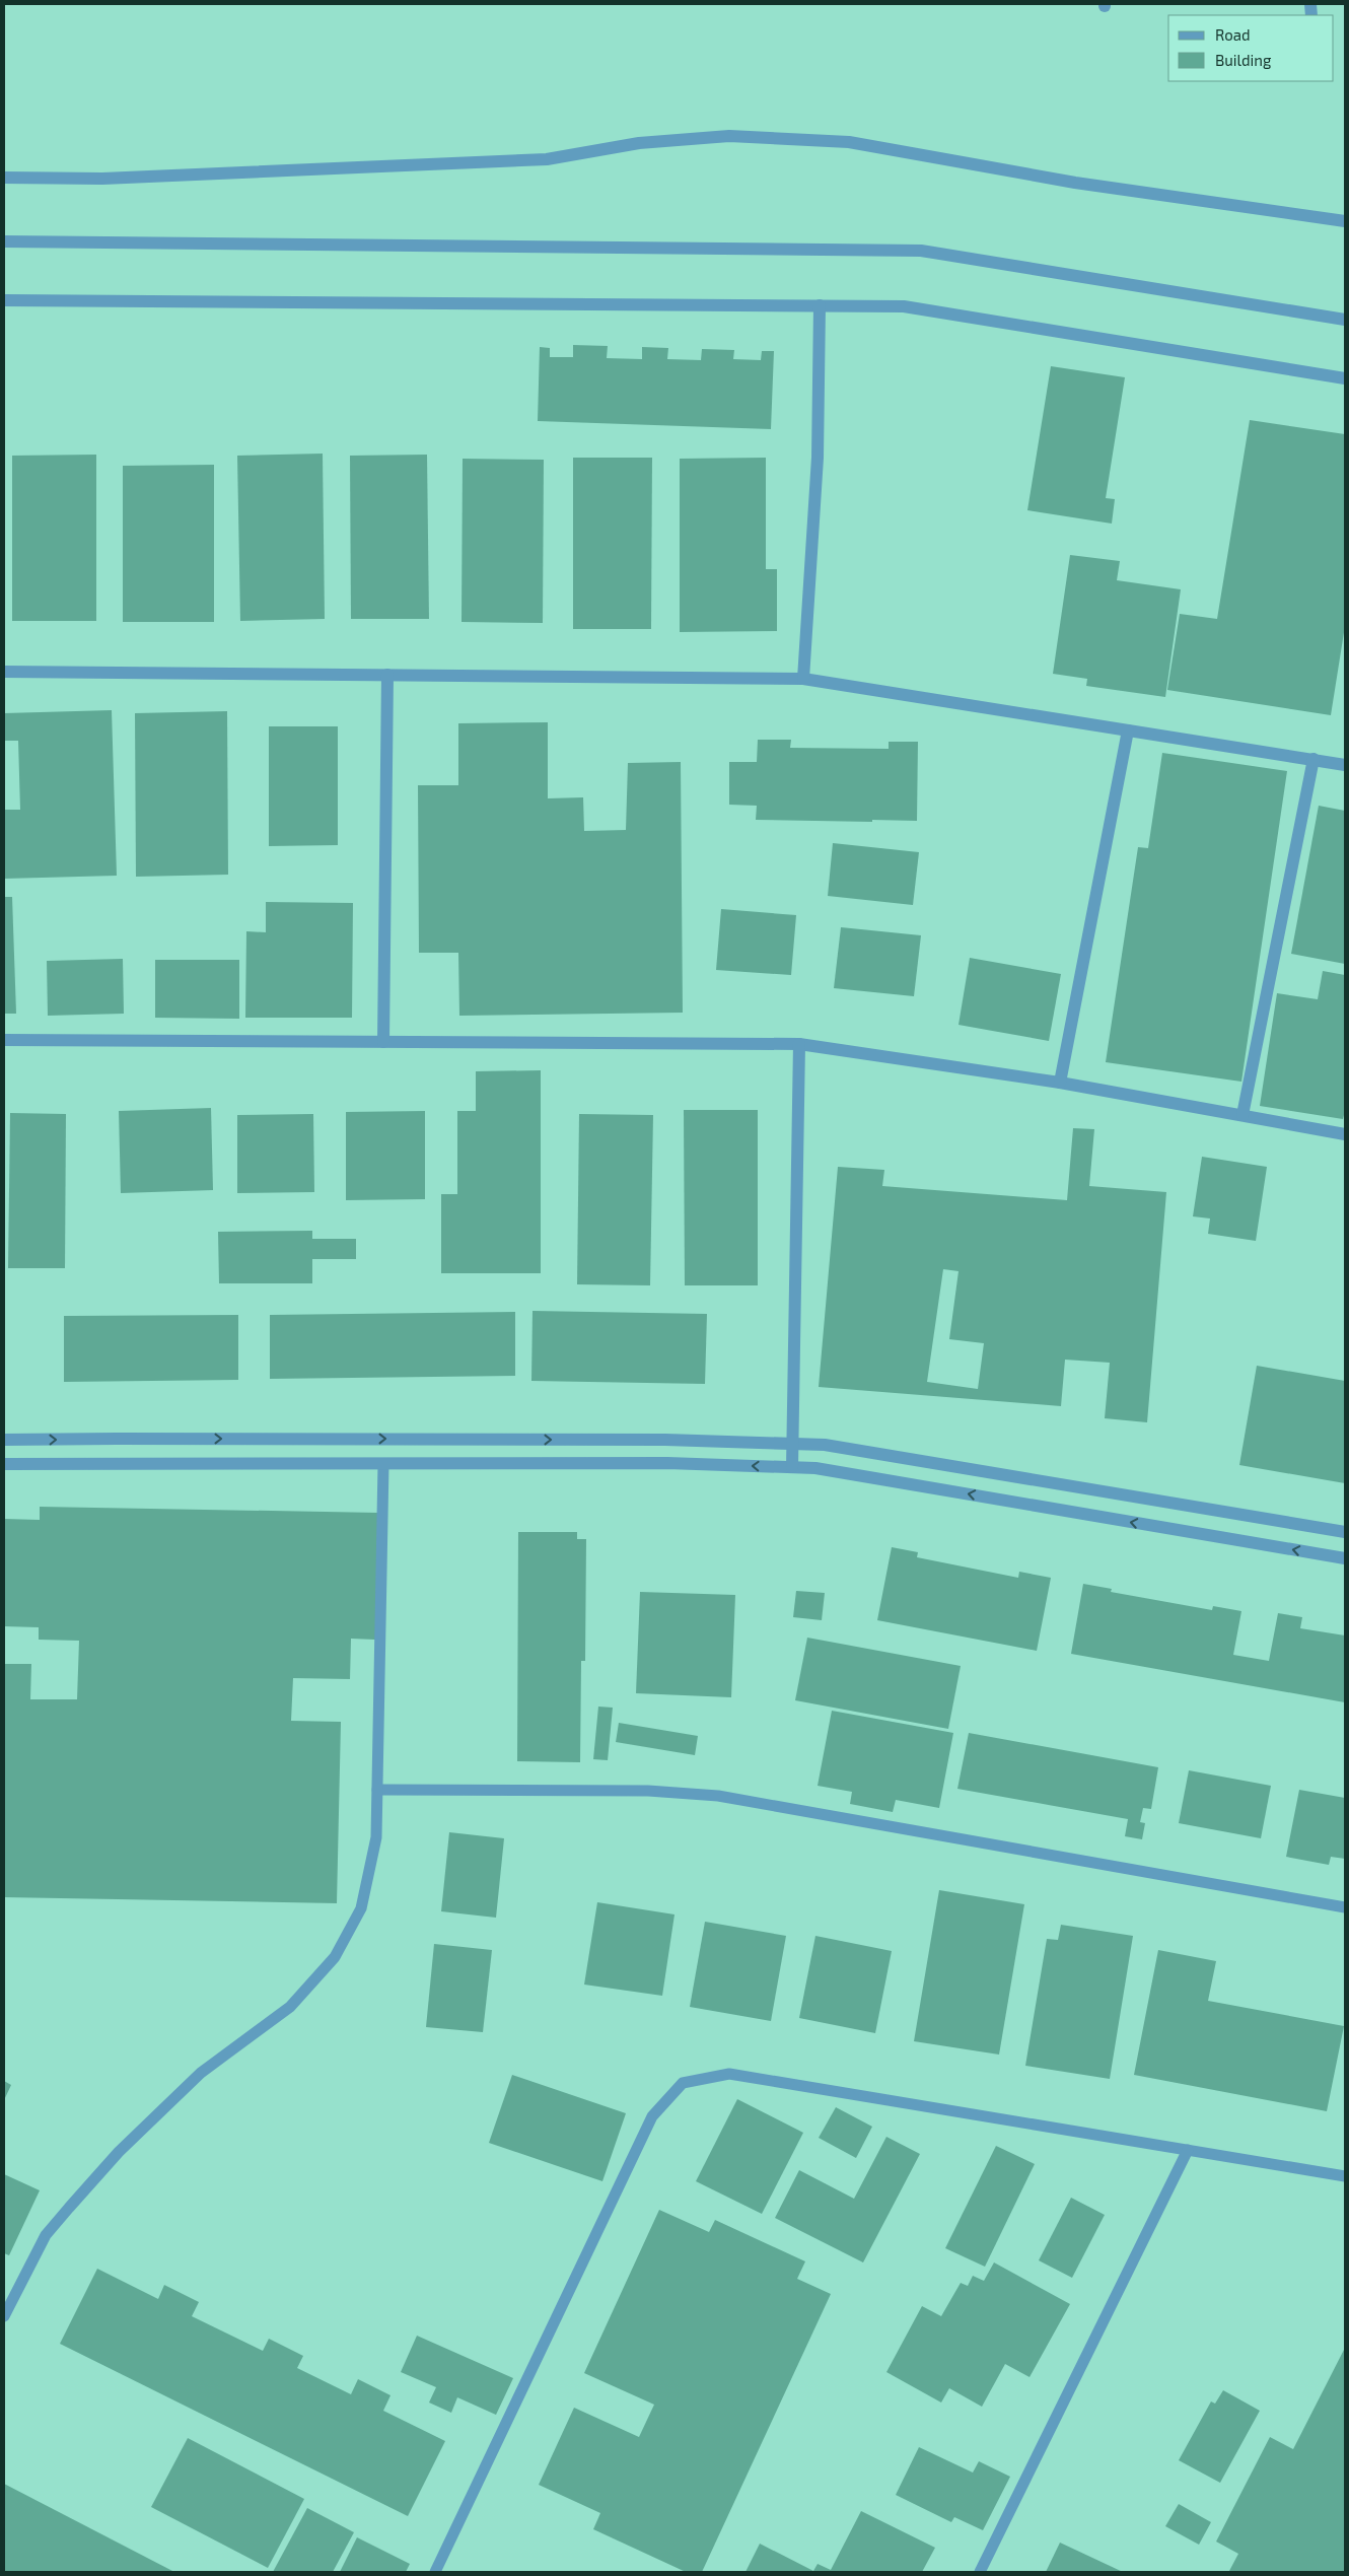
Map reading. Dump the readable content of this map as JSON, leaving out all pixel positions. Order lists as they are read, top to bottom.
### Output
{
  "legend": ["Road", "Building"]
}
